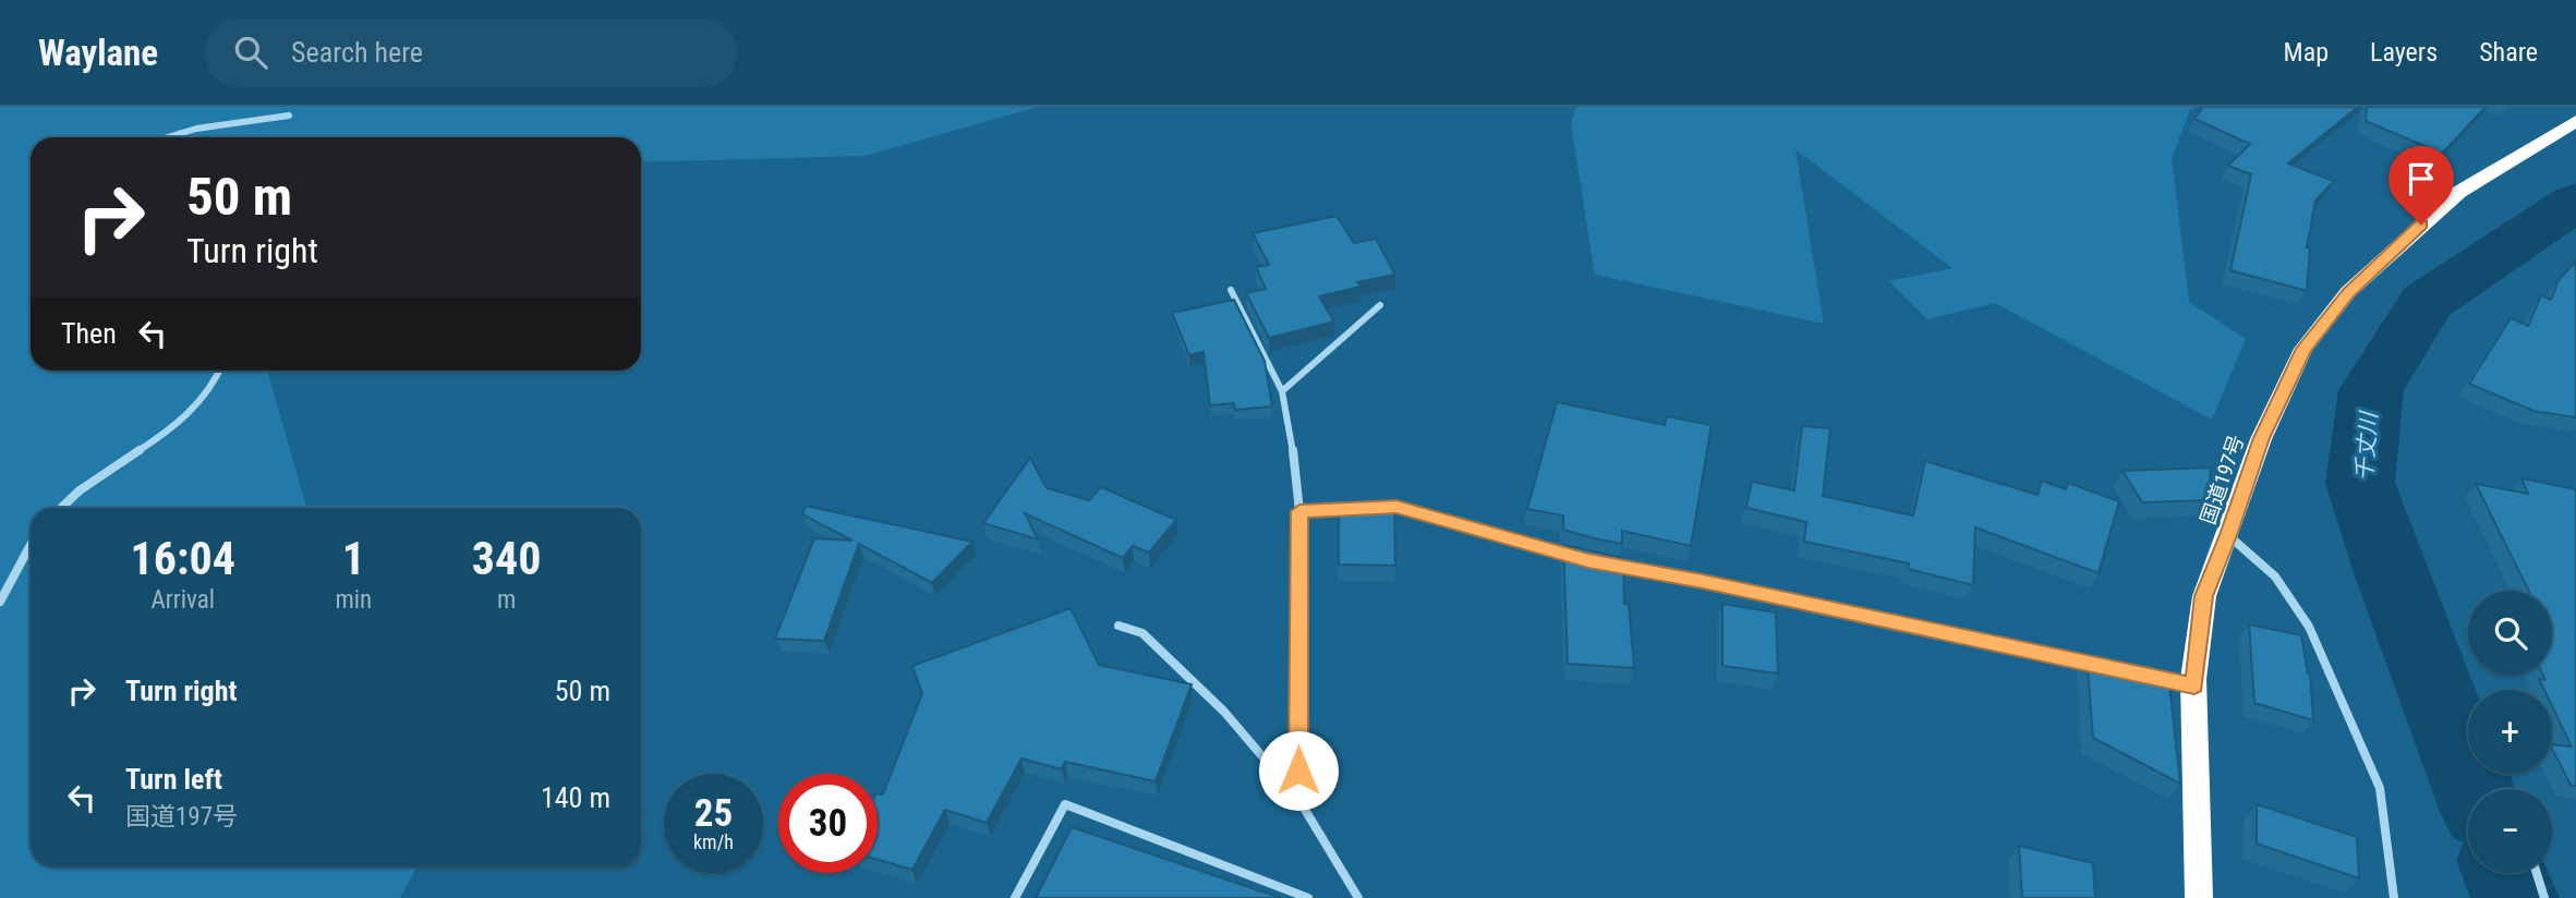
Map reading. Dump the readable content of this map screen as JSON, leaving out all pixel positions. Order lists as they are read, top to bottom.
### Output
{
  "streets": {
    "highway": ["国道197号"]
  },
  "water": ["千丈川"],
  "page": {
    "header": "Waylane",
    "search": "Search here",
    "nav": ["Map", "Layers", "Share"],
    "turn": ["50 m", "Turn right"],
    "then": "Then",
    "eta": [
      "16:04",
      "Arrival",
      "1",
      "min",
      "340",
      "m"
    ],
    "map_buttons": ["+", "−"],
    "list": [
      {
        "name": "Turn right",
        "value": "50 m"
      },
      {
        "name": "Turn left",
        "note": "国道197号",
        "value": "140 m"
      }
    ],
    "speed": "25 km/h",
    "limit": "30"
  }
}
